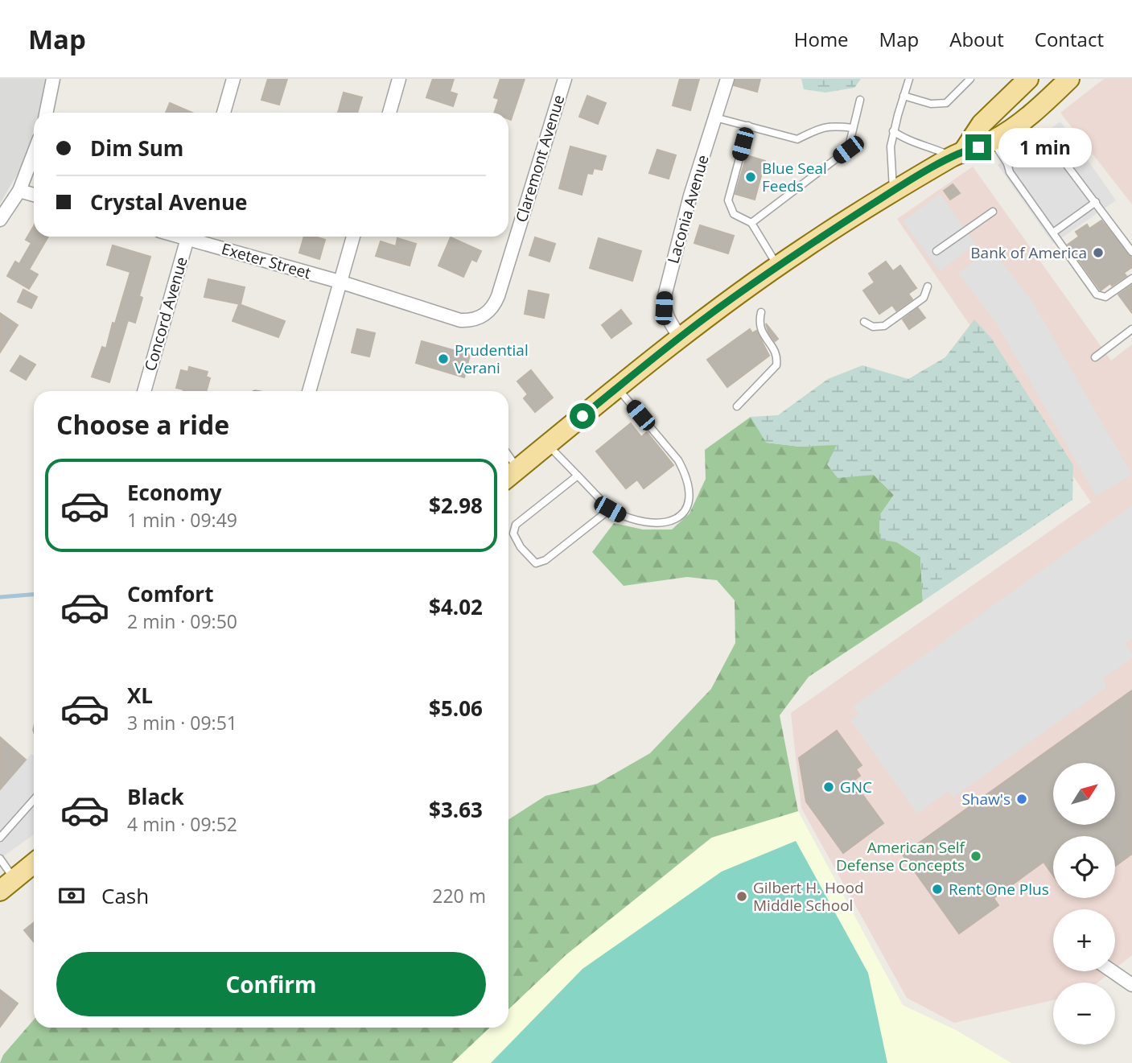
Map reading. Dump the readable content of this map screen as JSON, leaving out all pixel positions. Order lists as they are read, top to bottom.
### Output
{
  "streets": {
    "street": [
      "Claremont Avenue",
      "Laconia Avenue",
      "Exeter Street",
      "Concord Avenue"
    ]
  },
  "crossings": [
    ["Claremont Avenue", "Exeter Street"]
  ],
  "places": [
    "Blue Seal Feeds",
    "Bank of America",
    "Prudential Verani",
    "GNC",
    "Shaw's",
    "American Self Defense Concepts",
    "Rent One Plus",
    "Gilbert H. Hood Middle School"
  ],
  "north": "top right",
  "page": {
    "header": "Map",
    "nav": [
      "Home",
      "Map",
      "About",
      "Contact"
    ],
    "banner": ["Dim Sum", "Crystal Avenue"],
    "bubble": "1 min",
    "heading": "Choose a ride",
    "list": [
      {
        "name": "Economy",
        "note": "1 min · 09:49",
        "value": "$2.98"
      },
      {
        "name": "Comfort",
        "note": "2 min · 09:50",
        "value": "$4.02"
      },
      {
        "name": "XL",
        "note": "3 min · 09:51",
        "value": "$5.06"
      },
      {
        "name": "Black",
        "note": "4 min · 09:52",
        "value": "$3.63"
      }
    ],
    "map_buttons": ["+", "−"],
    "pay": ["Cash", "220 m"],
    "buttons": "Confirm"
  }
}
